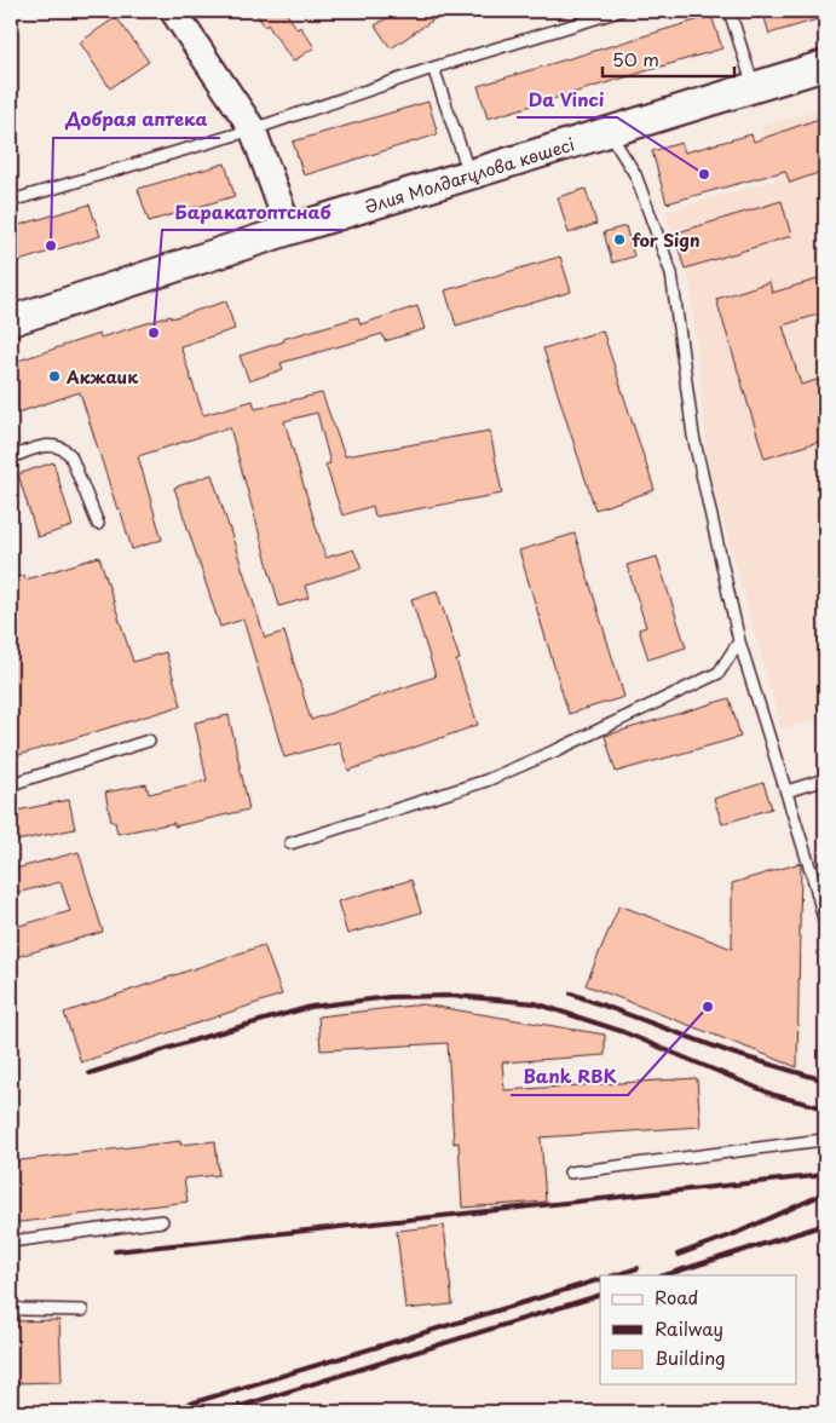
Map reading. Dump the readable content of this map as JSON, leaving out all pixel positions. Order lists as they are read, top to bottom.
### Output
{
  "streets": {
    "main road": ["Әлия Молдағұлова көшесі"]
  },
  "places": [
    "Da Vinci",
    "for Sign",
    "Добрая аптека",
    "Баракатоптснаб",
    "Акжаик",
    "Bank RBK"
  ],
  "legend": ["Road", "Railway", "Building"],
  "scale_bar": "50 m"
}
